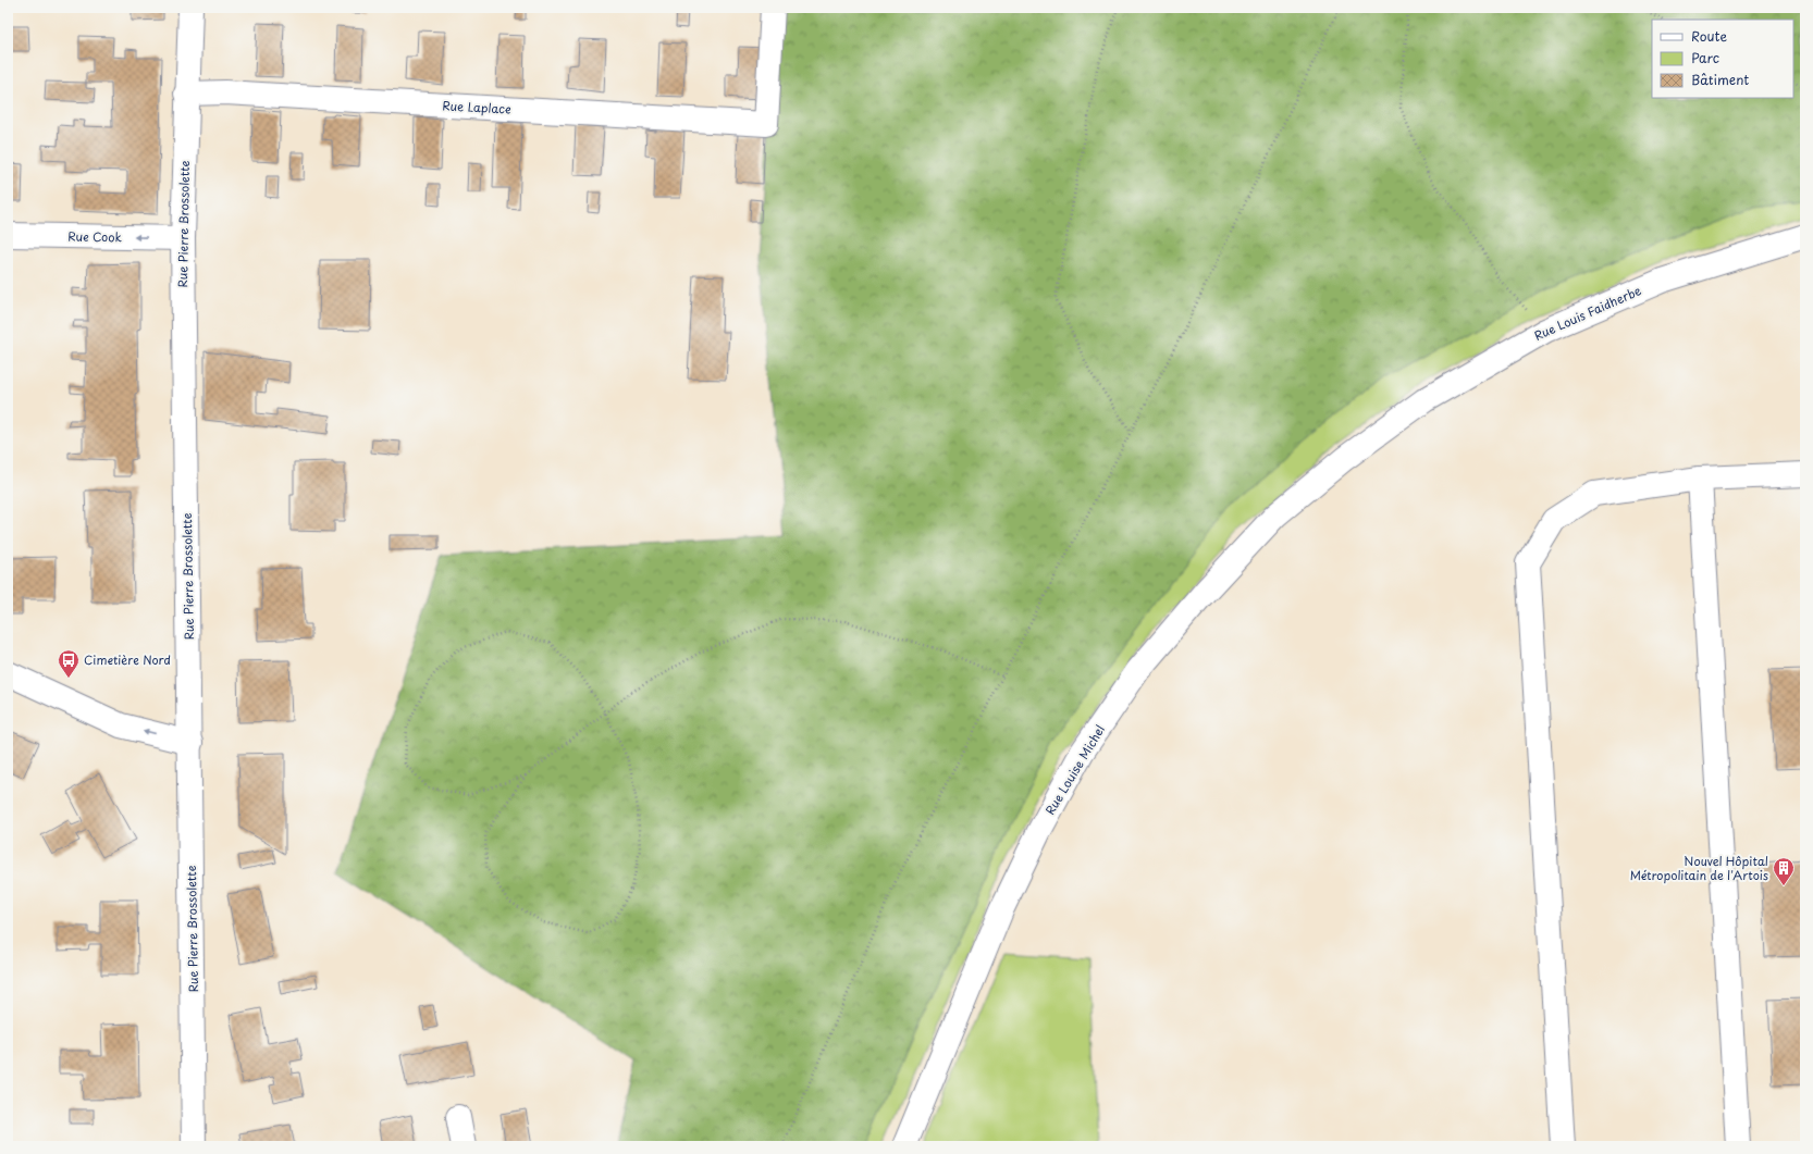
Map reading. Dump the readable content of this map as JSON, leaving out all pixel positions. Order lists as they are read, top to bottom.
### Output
{
  "streets": {
    "street": [
      "Rue Laplace",
      "Rue Pierre Brossolette",
      "Rue Cook",
      "Rue Louis Faidherbe",
      "Rue Louise Michel"
    ]
  },
  "crossings": [
    ["Rue Laplace", "Rue Pierre Brossolette"],
    ["Rue Pierre Brossolette", "Rue Cook"],
    ["Rue Louis Faidherbe", "Rue Louise Michel"]
  ],
  "one_way": ["Rue Cook"],
  "places": {
    "bus stop": ["Cimetière Nord"],
    "building": ["Nouvel Hôpital Métropolitain de l'Artois"]
  },
  "legend": ["Route", "Parc", "Bâtiment"]
}
